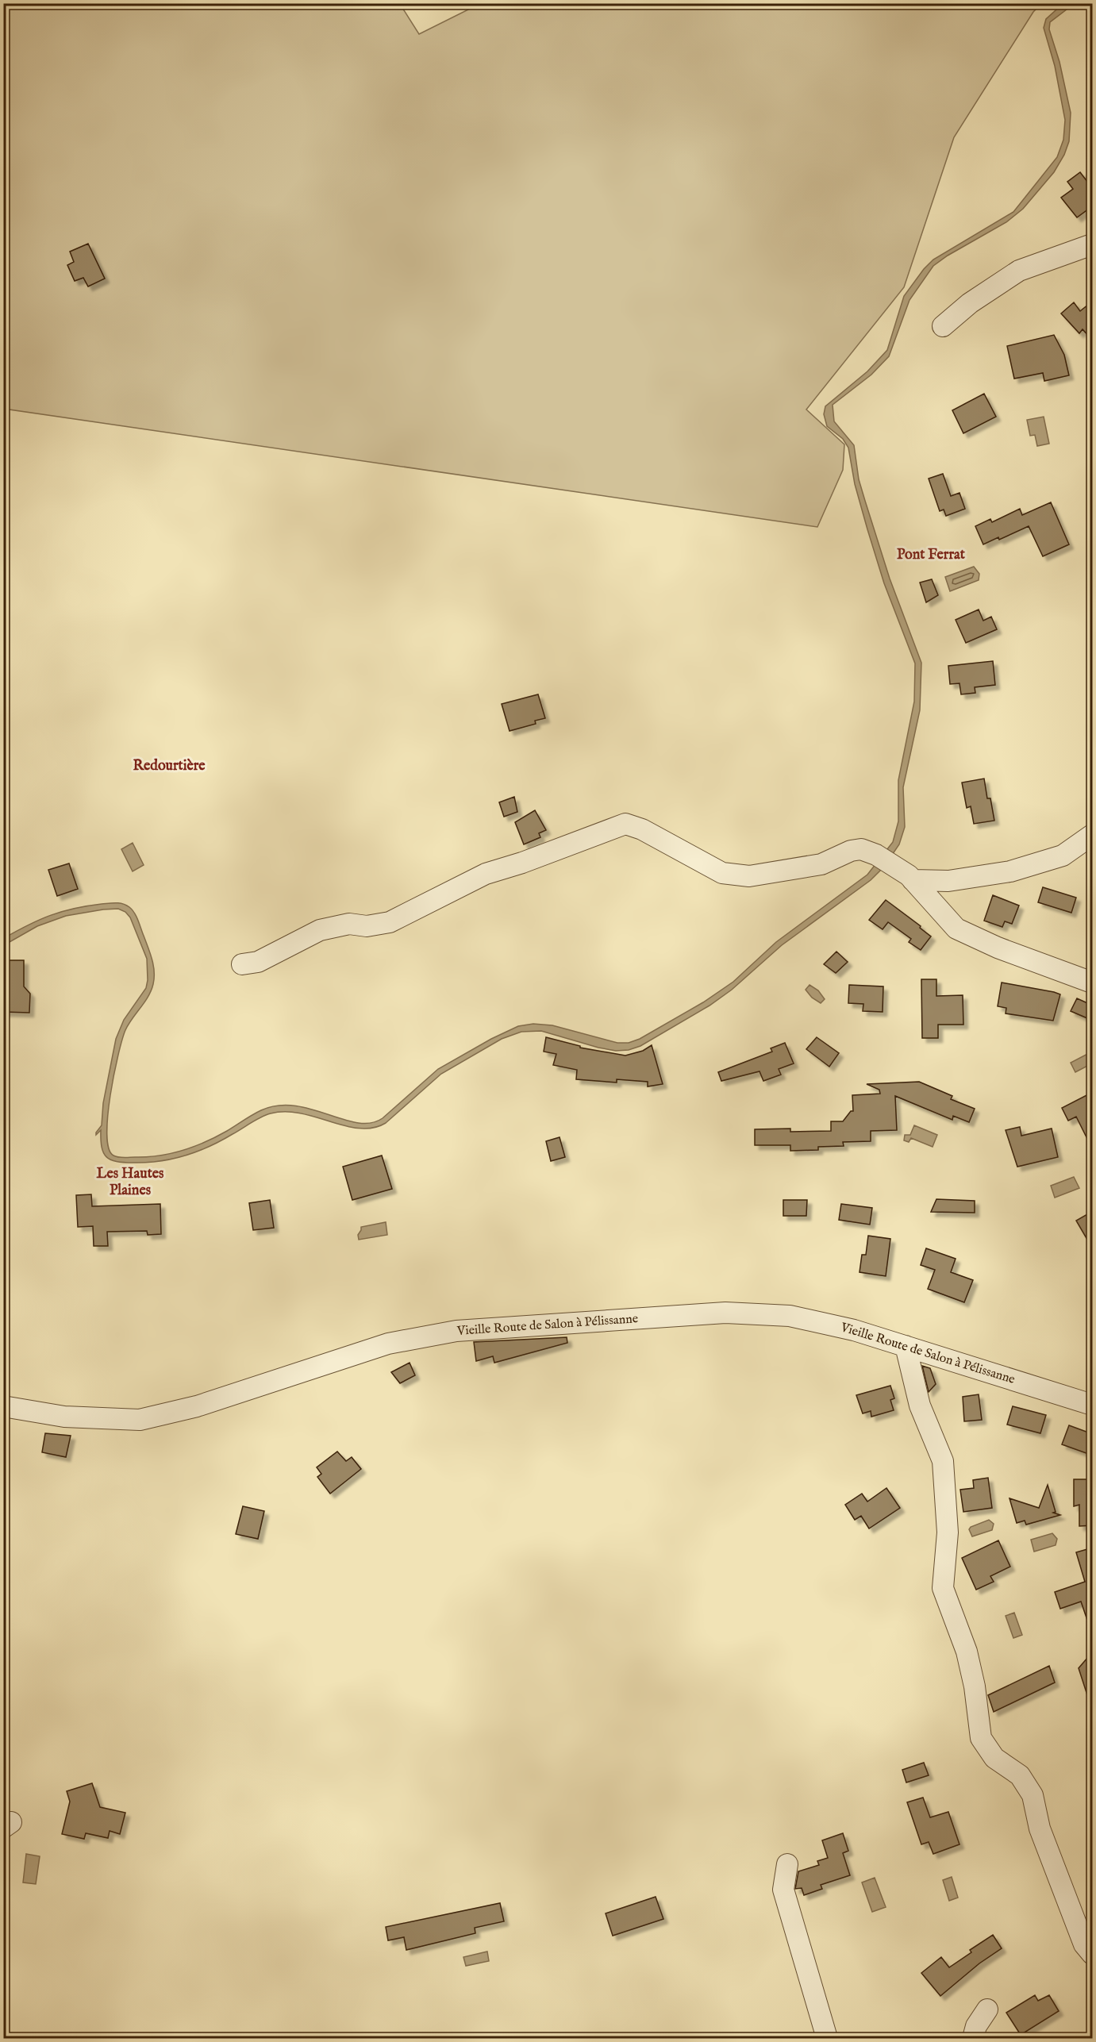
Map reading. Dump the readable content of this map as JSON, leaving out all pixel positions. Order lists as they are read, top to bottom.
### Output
{
  "streets": {
    "street": ["Vieille Route de Salon à Pélissanne"]
  },
  "districts": ["Pont Ferrat", "Redourtière", "Les Hautes Plaines"]
}
